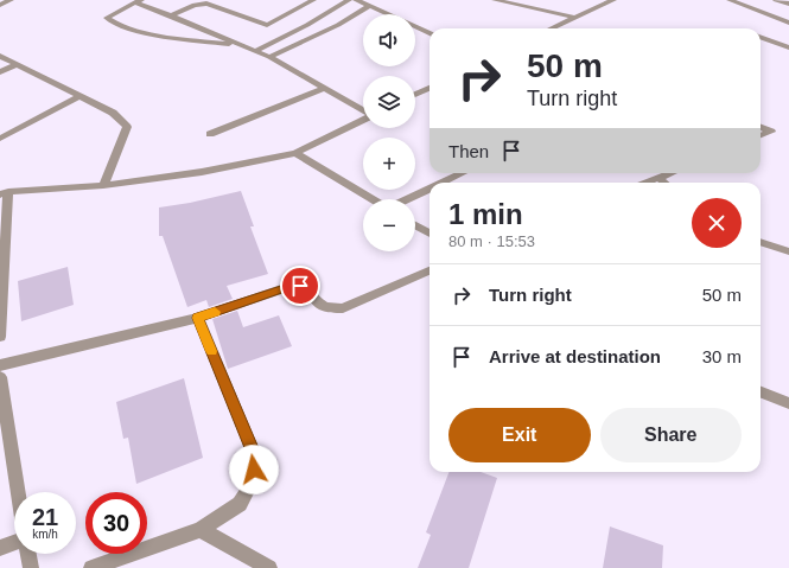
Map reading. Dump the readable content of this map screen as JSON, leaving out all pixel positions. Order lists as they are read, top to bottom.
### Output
{
  "page": {
    "map_buttons": ["+", "−"],
    "turn": ["50 m", "Turn right"],
    "then": "Then",
    "heading": ["1 min", "80 m · 15:53"],
    "list": [
      {
        "name": "Turn right",
        "value": "50 m"
      },
      {
        "name": "Arrive at destination",
        "value": "30 m"
      }
    ],
    "buttons": ["Exit", "Share"],
    "speed": "21 km/h",
    "limit": "30"
  }
}
